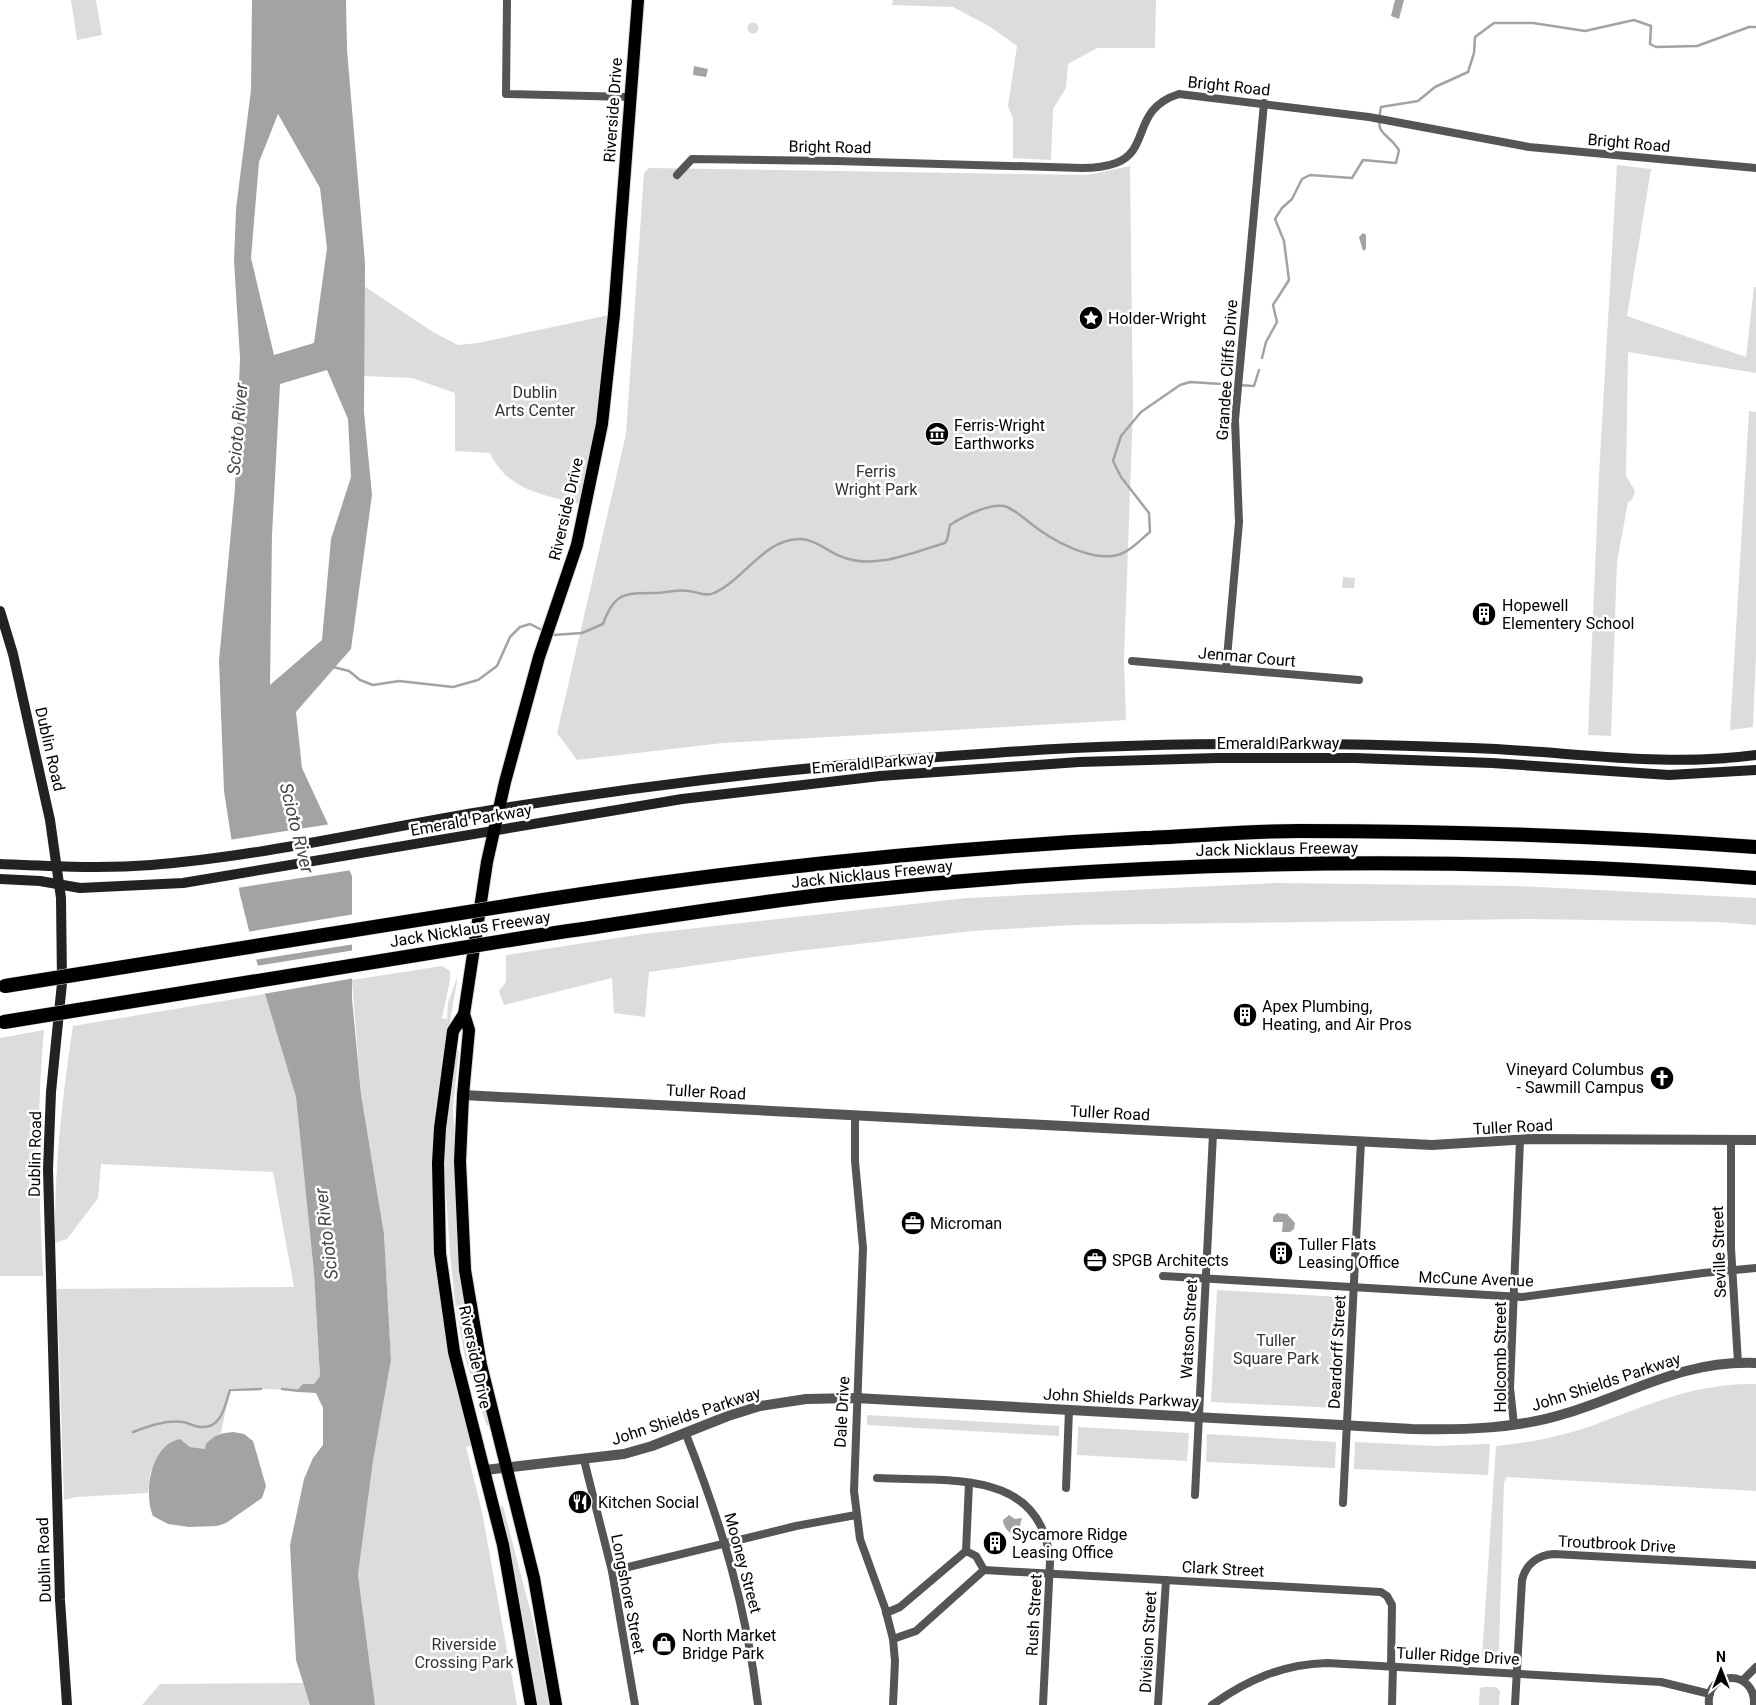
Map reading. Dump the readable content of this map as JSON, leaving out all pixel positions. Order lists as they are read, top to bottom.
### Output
{
  "streets": {
    "highway": ["Jack Nicklaus Freeway"],
    "main road": ["Riverside Drive", "Emerald Parkway", "Dublin Road"],
    "street": [
      "Bright Road",
      "Grandee Cliffs Drive",
      "Jenmar Court",
      "Tuller Road",
      "Seville Street",
      "McCune Avenue",
      "Watson Street",
      "Deardorff Street",
      "Holcomb Street",
      "John Shields Parkway",
      "Dale Drive",
      "Troutbrook Drive",
      "Mooney Street",
      "Clark Street",
      "Longshore Street",
      "Rush Street",
      "Division Street",
      "Tuller Ridge Drive"
    ]
  },
  "crossings": [
    ["Bright Road", "Grandee Cliffs Drive"],
    ["Riverside Drive", "Emerald Parkway"],
    ["Riverside Drive", "Tuller Road"],
    ["Riverside Drive", "John Shields Parkway"],
    ["Grandee Cliffs Drive", "Jenmar Court"],
    ["Emerald Parkway", "Dublin Road"],
    ["Tuller Road", "Seville Street"],
    ["Tuller Road", "Watson Street"],
    ["Tuller Road", "Deardorff Street"],
    ["Tuller Road", "Holcomb Street"],
    ["Tuller Road", "Dale Drive"],
    ["Seville Street", "McCune Avenue"],
    ["Seville Street", "John Shields Parkway"],
    ["McCune Avenue", "Watson Street"],
    ["McCune Avenue", "Deardorff Street"],
    ["McCune Avenue", "Holcomb Street"],
    ["Watson Street", "John Shields Parkway"],
    ["Deardorff Street", "John Shields Parkway"],
    ["Holcomb Street", "John Shields Parkway"],
    ["John Shields Parkway", "Dale Drive"],
    ["John Shields Parkway", "Mooney Street"],
    ["John Shields Parkway", "Longshore Street"],
    ["Troutbrook Drive", "Tuller Ridge Drive"],
    ["Clark Street", "Rush Street"],
    ["Clark Street", "Division Street"],
    ["Clark Street", "Tuller Ridge Drive"]
  ],
  "water": ["Scioto River"],
  "parks": [
    "Dublin Arts Center",
    "Ferris Wright Park",
    "Tuller Square Park",
    "Riverside Crossing Park"
  ],
  "places": {
    "place": ["Holder-Wright"],
    "museum": ["Ferris-Wright Earthworks"],
    "building": [
      "Hopewell Elementery School",
      "Apex Plumbing, Heating, and Air Pros",
      "Tuller Flats Leasing Office",
      "Sycamore Ridge Leasing Office"
    ],
    "church": ["Vineyard Columbus - Sawmill Campus"],
    "office": ["Microman", "SPGB Architects"],
    "restaurant": ["Kitchen Social"],
    "shop": ["North Market Bridge Park"]
  },
  "north": "top"
}
